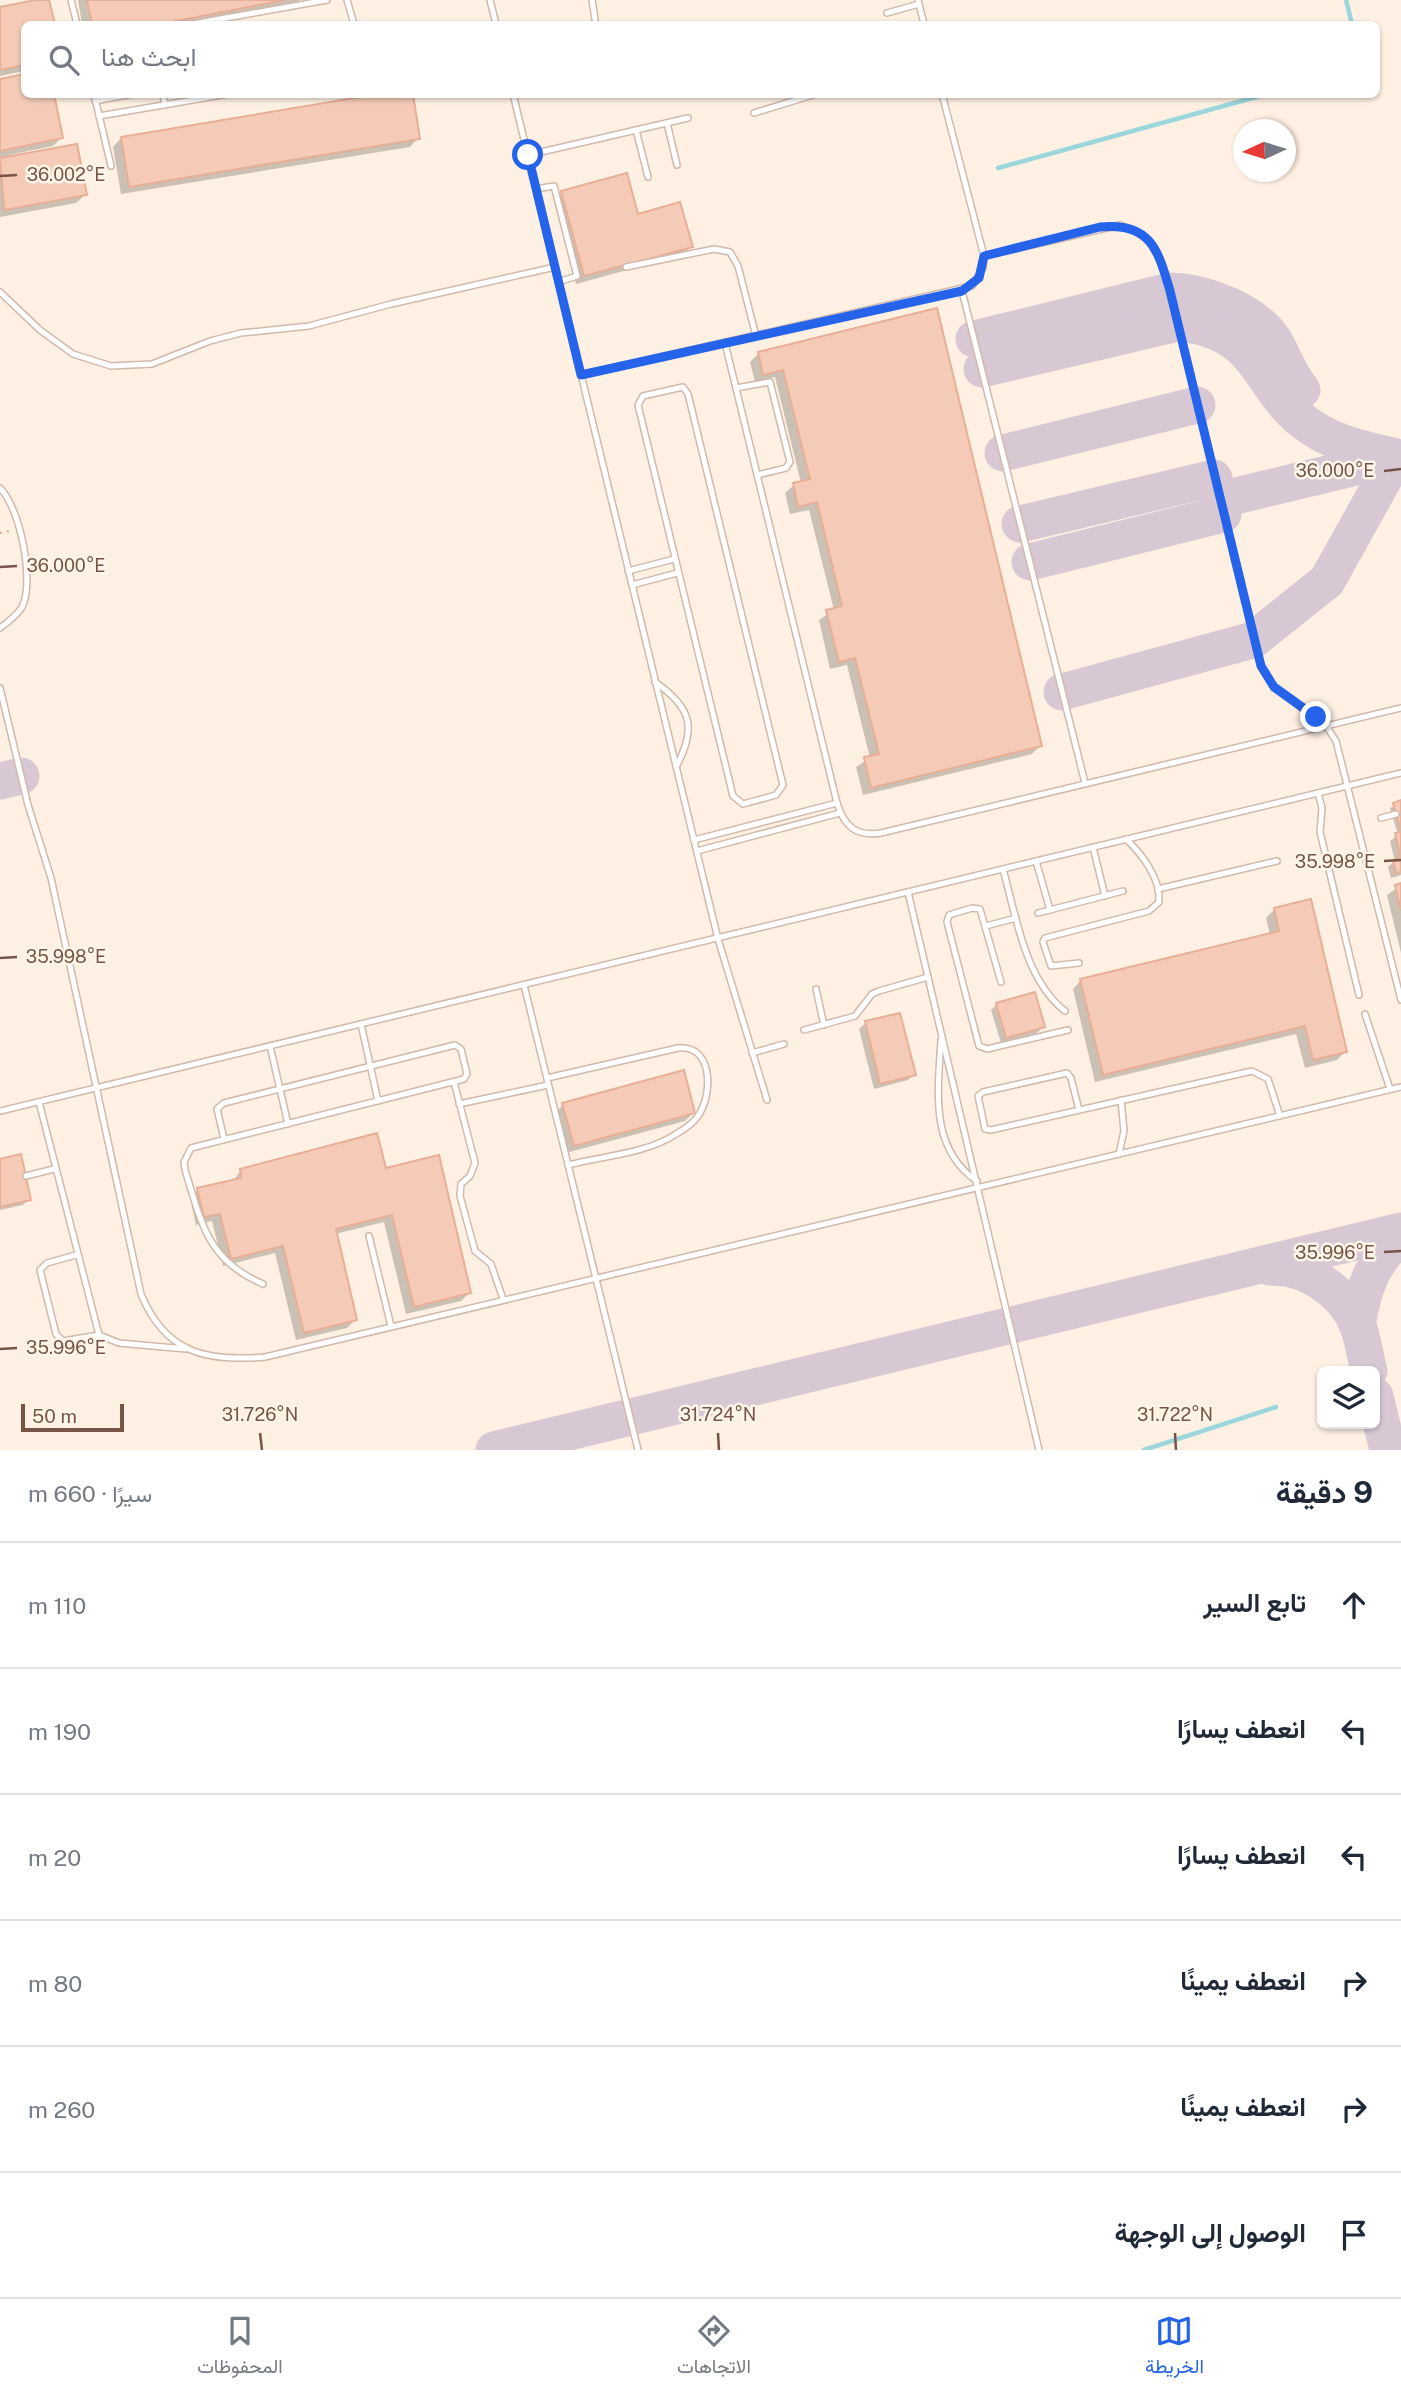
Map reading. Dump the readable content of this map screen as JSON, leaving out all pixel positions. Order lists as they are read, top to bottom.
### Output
{
  "scale_bar": "50 m",
  "north": "left",
  "page": {
    "search": "ابحث هنا",
    "scale": "50 m",
    "heading": ["9 دقيقة", "سيرًا · 660 m"],
    "list": [
      ["تابع السير", "110 m"],
      ["انعطف يسارًا", "190 m"],
      ["انعطف يسارًا", "20 m"],
      ["انعطف يمينًا", "80 m"],
      ["انعطف يمينًا", "260 m"],
      "الوصول إلى الوجهة"
    ],
    "nav": ["الخريطة", "الاتجاهات", "المحفوظات"]
  },
  "coordinates": [
    "36.002°E",
    "36.000°E",
    "35.998°E",
    "35.996°E",
    "31.726°N",
    "31.724°N",
    "31.722°N"
  ]
}
